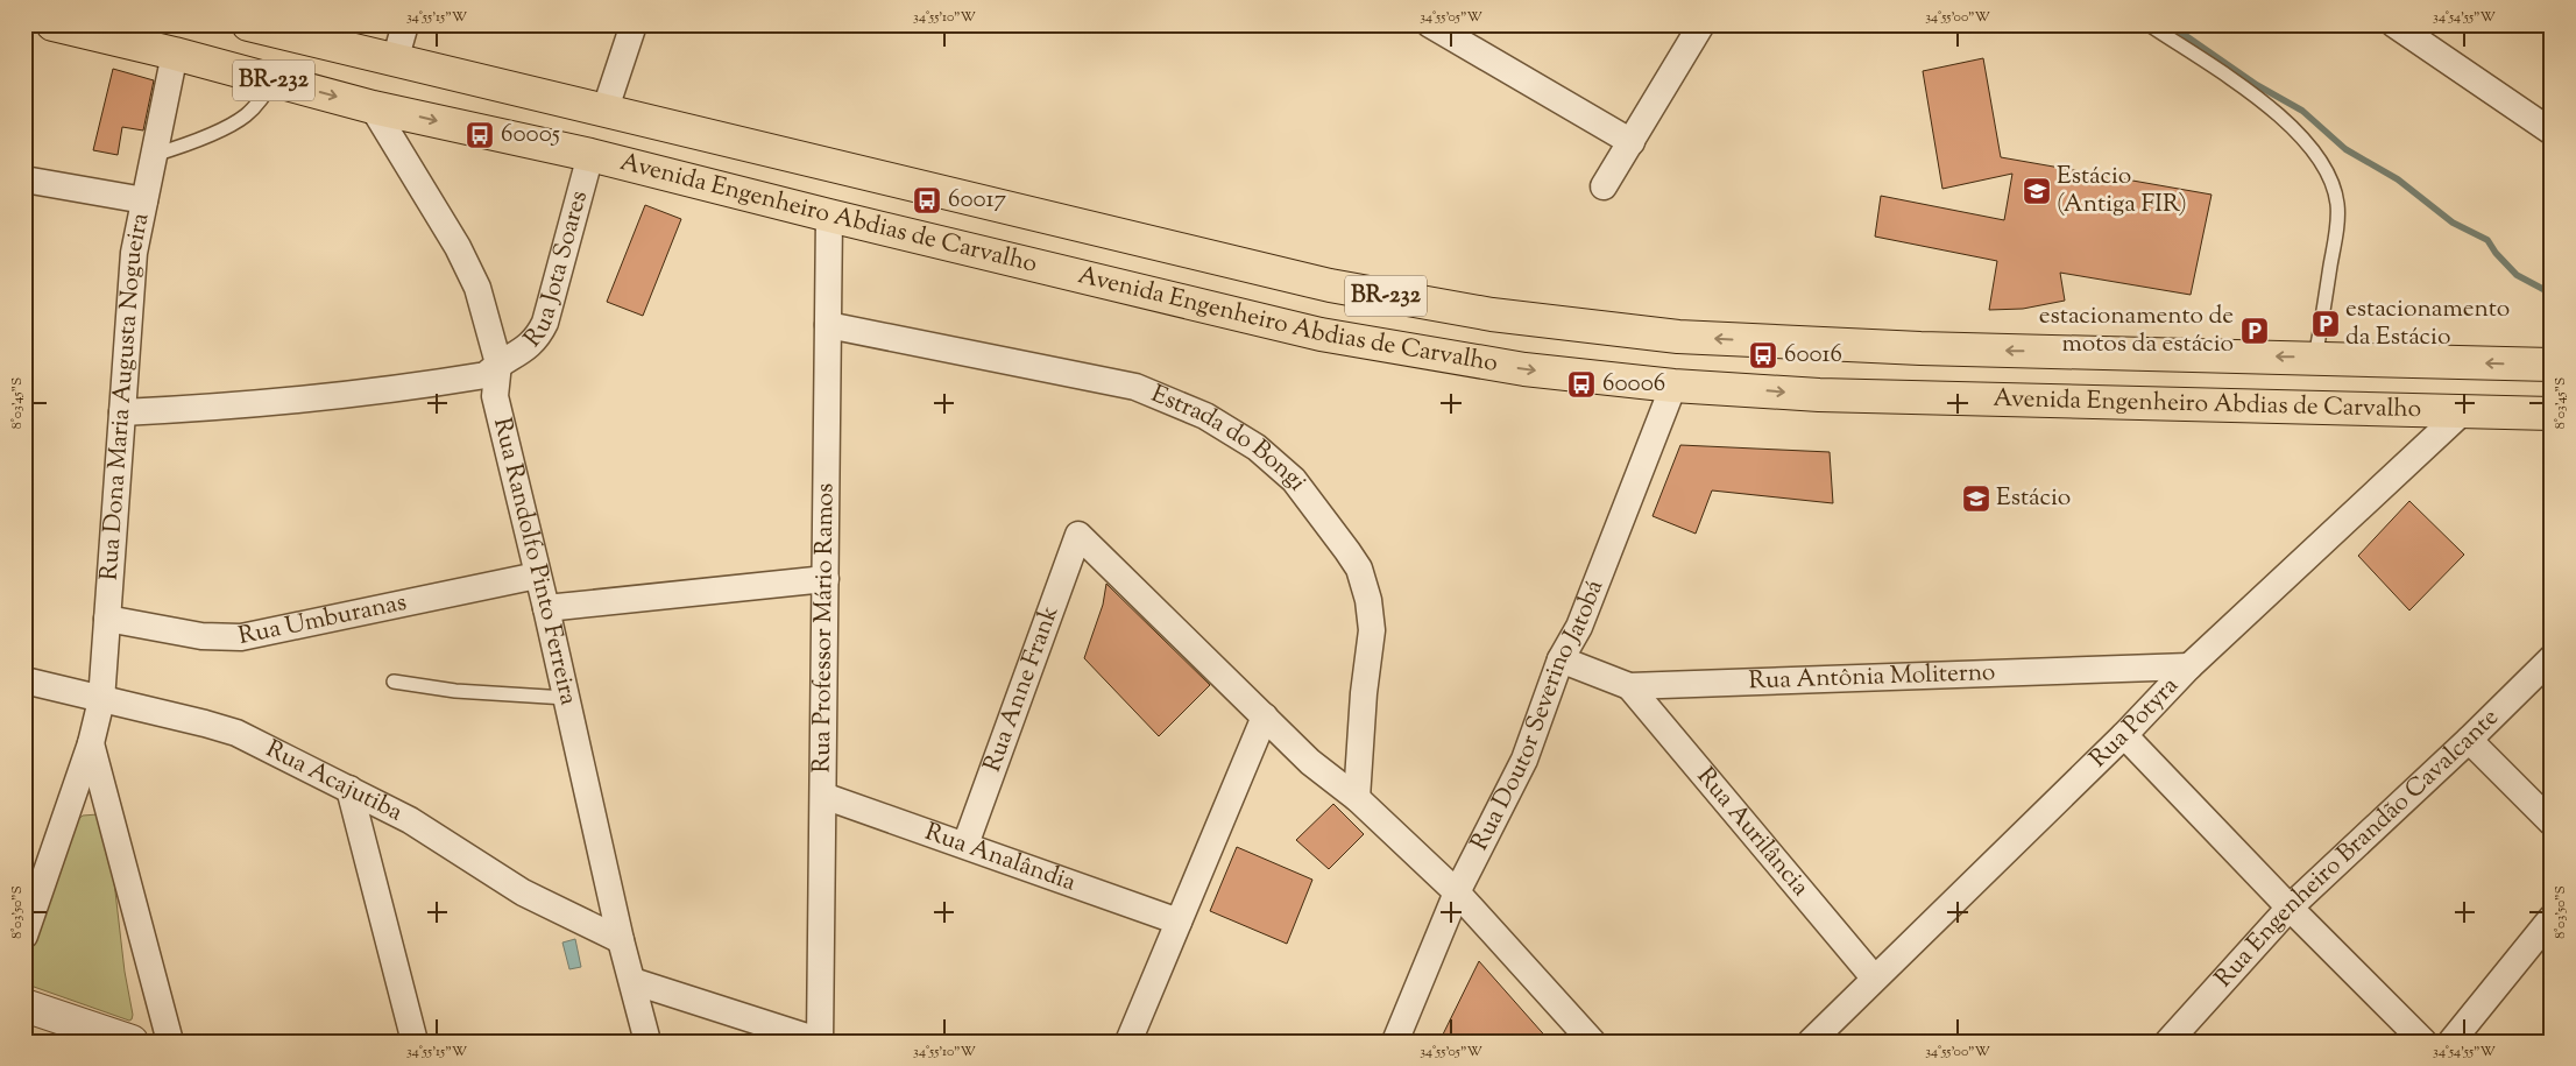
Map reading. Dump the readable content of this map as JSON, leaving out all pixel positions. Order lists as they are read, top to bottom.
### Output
{
  "streets": {
    "highway": ["BR-232", "Avenida Engenheiro Abdias de Carvalho"],
    "street": [
      "Rua Jota Soares",
      "Rua Dona Maria Augusta Nogueira",
      "Estrada do Bongi",
      "Rua Randolfo Pinto Ferreira",
      "Rua Umburanas",
      "Rua Professor Mário Ramos",
      "Rua Antônia Moliterno",
      "Rua Anne Frank",
      "Rua Doutor Severino Jatobá",
      "Rua Potyra",
      "Rua Acajutiba",
      "Rua Aurilância",
      "Rua Engenheiro Brandão Cavalcante",
      "Rua Analândia"
    ]
  },
  "crossings": [
    ["Avenida Engenheiro Abdias de Carvalho", "Rua Jota Soares"],
    ["Avenida Engenheiro Abdias de Carvalho", "Rua Dona Maria Augusta Nogueira"],
    ["Avenida Engenheiro Abdias de Carvalho", "Rua Randolfo Pinto Ferreira"],
    ["Avenida Engenheiro Abdias de Carvalho", "Rua Professor Mário Ramos"],
    ["Avenida Engenheiro Abdias de Carvalho", "Rua Doutor Severino Jatobá"],
    ["Avenida Engenheiro Abdias de Carvalho", "Rua Potyra"],
    ["Rua Jota Soares", "Rua Dona Maria Augusta Nogueira"],
    ["Rua Jota Soares", "Rua Randolfo Pinto Ferreira"],
    ["Rua Dona Maria Augusta Nogueira", "Rua Umburanas"],
    ["Rua Dona Maria Augusta Nogueira", "Rua Acajutiba"],
    ["Estrada do Bongi", "Rua Professor Mário Ramos"],
    ["Rua Randolfo Pinto Ferreira", "Rua Umburanas"],
    ["Rua Randolfo Pinto Ferreira", "Rua Acajutiba"],
    ["Rua Professor Mário Ramos", "Rua Analândia"],
    ["Rua Antônia Moliterno", "Rua Doutor Severino Jatobá"],
    ["Rua Antônia Moliterno", "Rua Potyra"],
    ["Rua Antônia Moliterno", "Rua Aurilância"],
    ["Rua Anne Frank", "Rua Analândia"],
    ["Rua Potyra", "Rua Aurilância"]
  ],
  "places": {
    "bus stop": [
      "60005",
      "60017",
      "60016",
      "60006"
    ],
    "school or university": ["Estácio (Antiga FIR)", "Estácio"],
    "parking": ["estacionamento da Estácio", "estacionamento de motos da estácio"]
  },
  "coordinates": [
    "34°55'15\"W",
    "34°55'10\"W",
    "34°55'05\"W",
    "34°55'00\"W",
    "34°54'55\"W",
    "8°03'45\"S",
    "8°03'50\"S"
  ]
}
